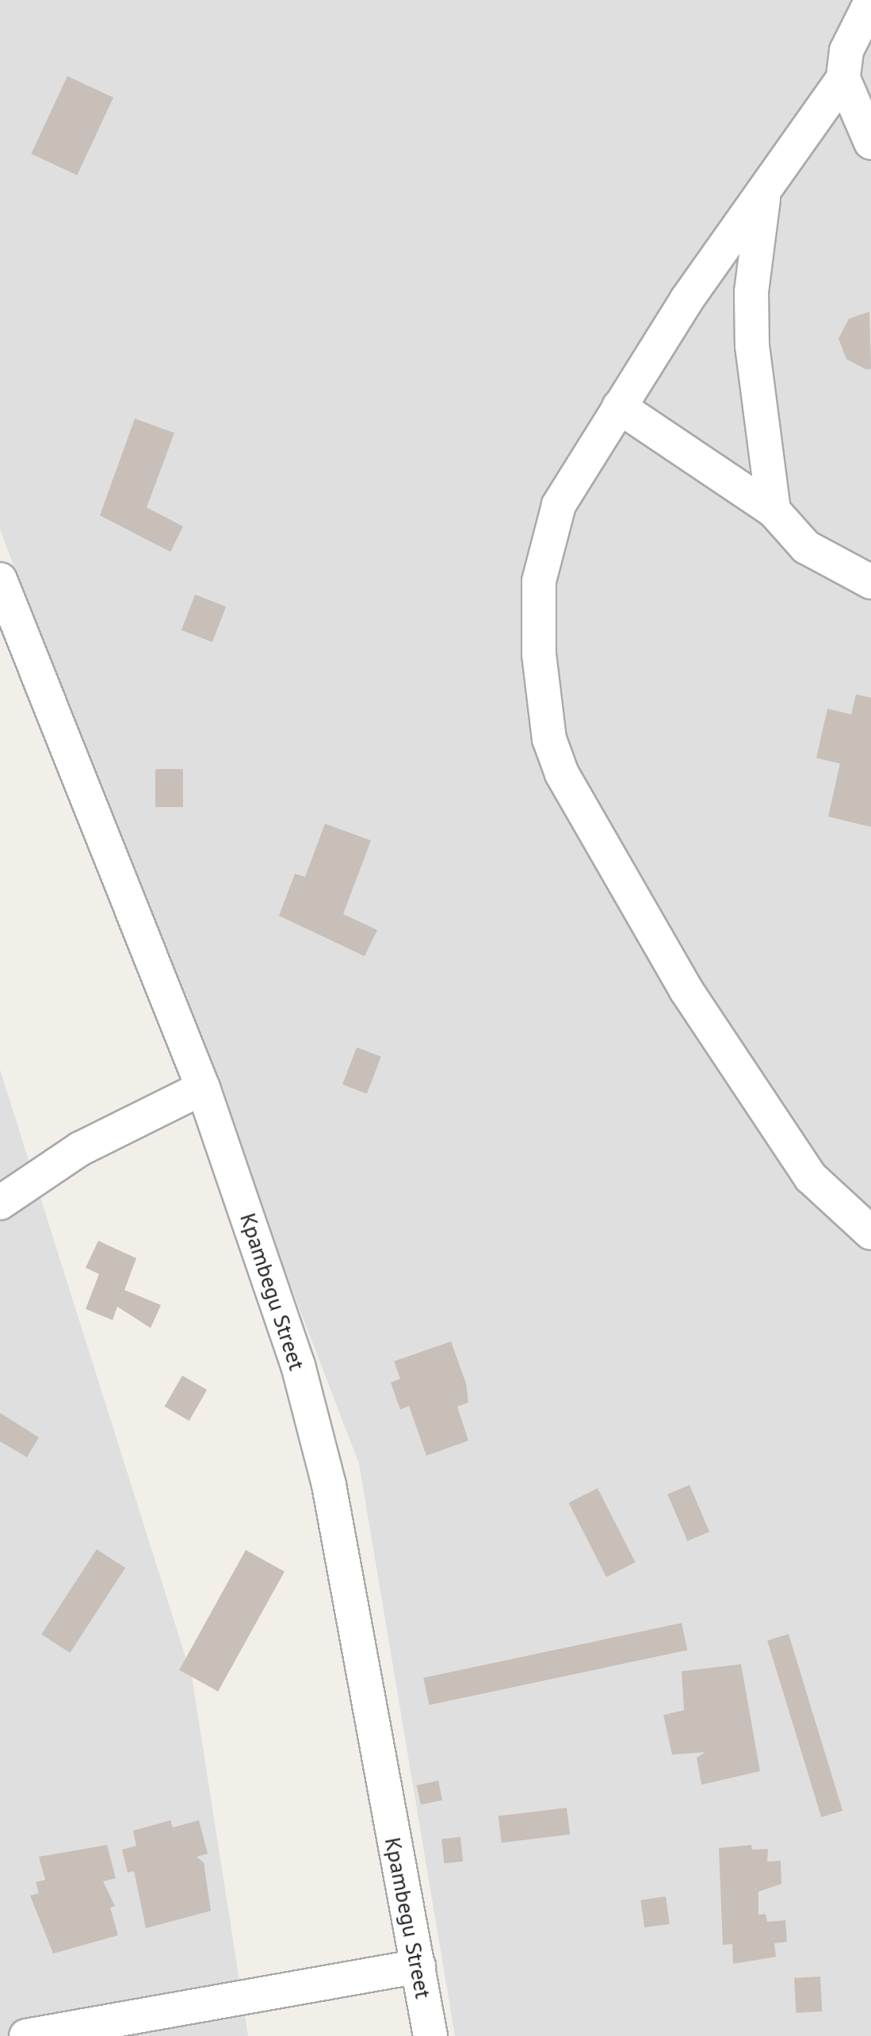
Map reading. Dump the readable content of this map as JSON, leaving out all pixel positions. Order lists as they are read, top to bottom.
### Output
{
  "streets": {
    "street": ["Kpambegu Street"]
  }
}
